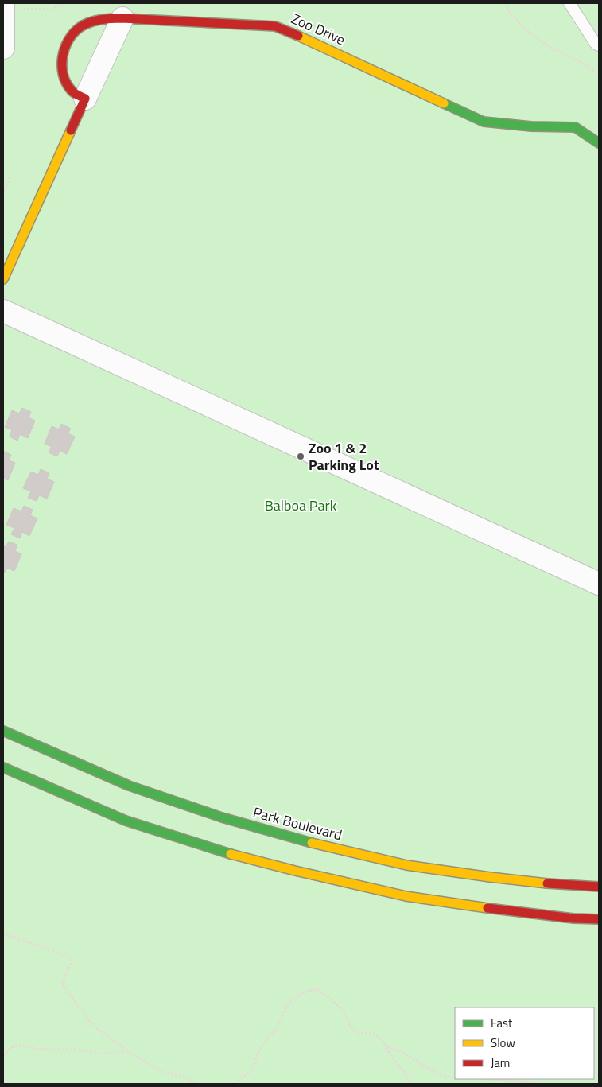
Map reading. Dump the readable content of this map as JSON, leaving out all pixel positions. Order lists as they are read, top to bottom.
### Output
{
  "streets": {
    "main road": ["Zoo Drive", "Park Boulevard"]
  },
  "parks": ["Balboa Park"],
  "places": ["Zoo 1 & 2 Parking Lot"],
  "legend": ["Fast", "Slow", "Jam"]
}
